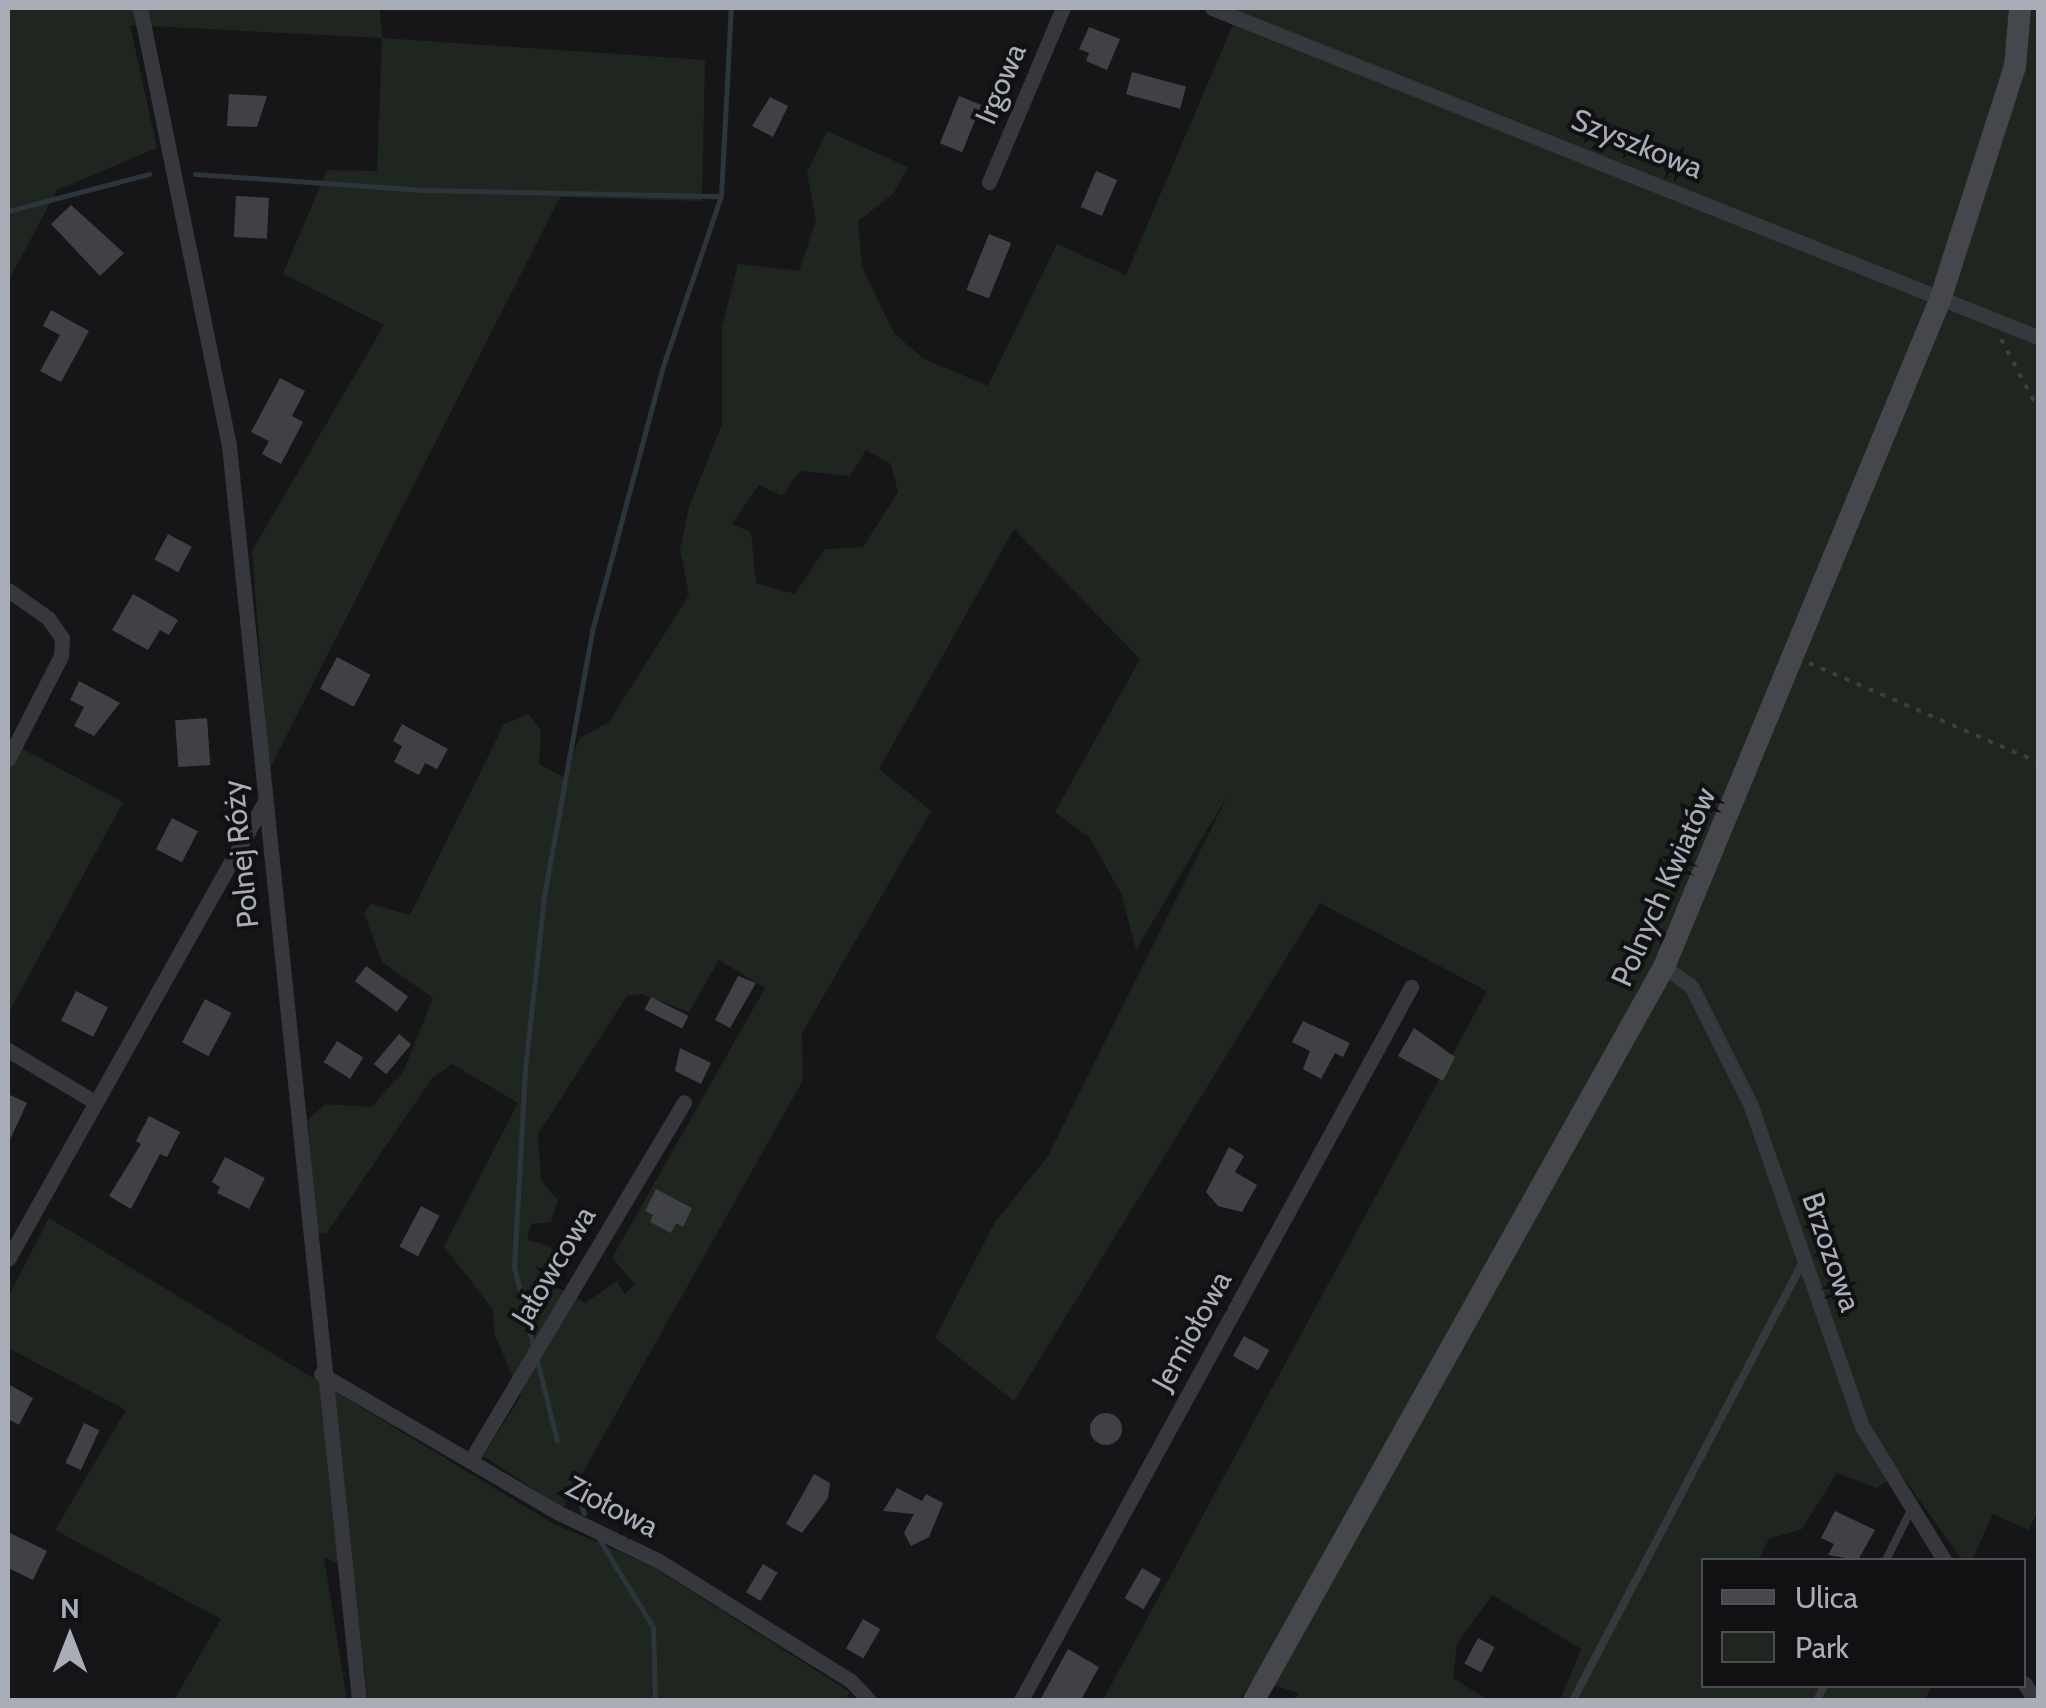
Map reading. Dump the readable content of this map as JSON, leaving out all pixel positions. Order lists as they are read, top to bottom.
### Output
{
  "streets": {
    "street": [
      "Irgowa",
      "Szyszkowa",
      "Polnej Róży",
      "Polnych Kwiatów",
      "Brzozowa",
      "Jałowcowa",
      "Jemiołowa",
      "Ziołowa"
    ]
  },
  "crossings": [
    ["Szyszkowa", "Polnych Kwiatów"],
    ["Polnej Róży", "Ziołowa"],
    ["Polnych Kwiatów", "Brzozowa"],
    ["Jałowcowa", "Ziołowa"]
  ],
  "legend": ["Ulica", "Park"],
  "north": "top"
}
